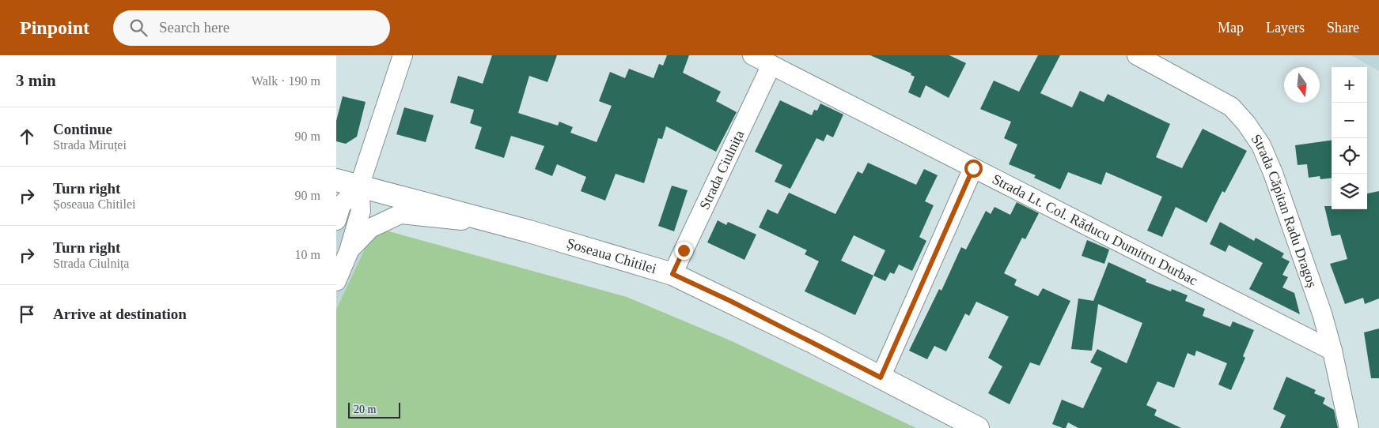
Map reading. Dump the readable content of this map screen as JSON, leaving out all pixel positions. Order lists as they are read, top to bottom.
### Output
{
  "streets": {
    "main road": ["Șoseaua Chitilei"],
    "street": ["Strada Ciulnița", "Strada Căpitan Radu Dragoș", "Strada Lt. Col. Răducu Dumitru Durbac"]
  },
  "crossings": [
    ["Strada Ciulnița", "Strada Lt. Col. Răducu Dumitru Durbac"],
    ["Strada Ciulnița", "Șoseaua Chitilei"],
    ["Strada Căpitan Radu Dragoș", "Strada Lt. Col. Răducu Dumitru Durbac"]
  ],
  "scale_bar": "20 m",
  "north": "bottom",
  "page": {
    "header": "Pinpoint",
    "search": "Search here",
    "nav": ["Map", "Layers", "Share"],
    "heading": ["3 min", "Walk · 190 m"],
    "map_buttons": ["+", "−"],
    "list": [
      ["Continue", "Strada Miruței", "90 m"],
      ["Turn right", "Șoseaua Chitilei", "90 m"],
      ["Turn right", "Strada Ciulnița", "10 m"],
      "Arrive at destination"
    ],
    "scale": "20 m"
  }
}
